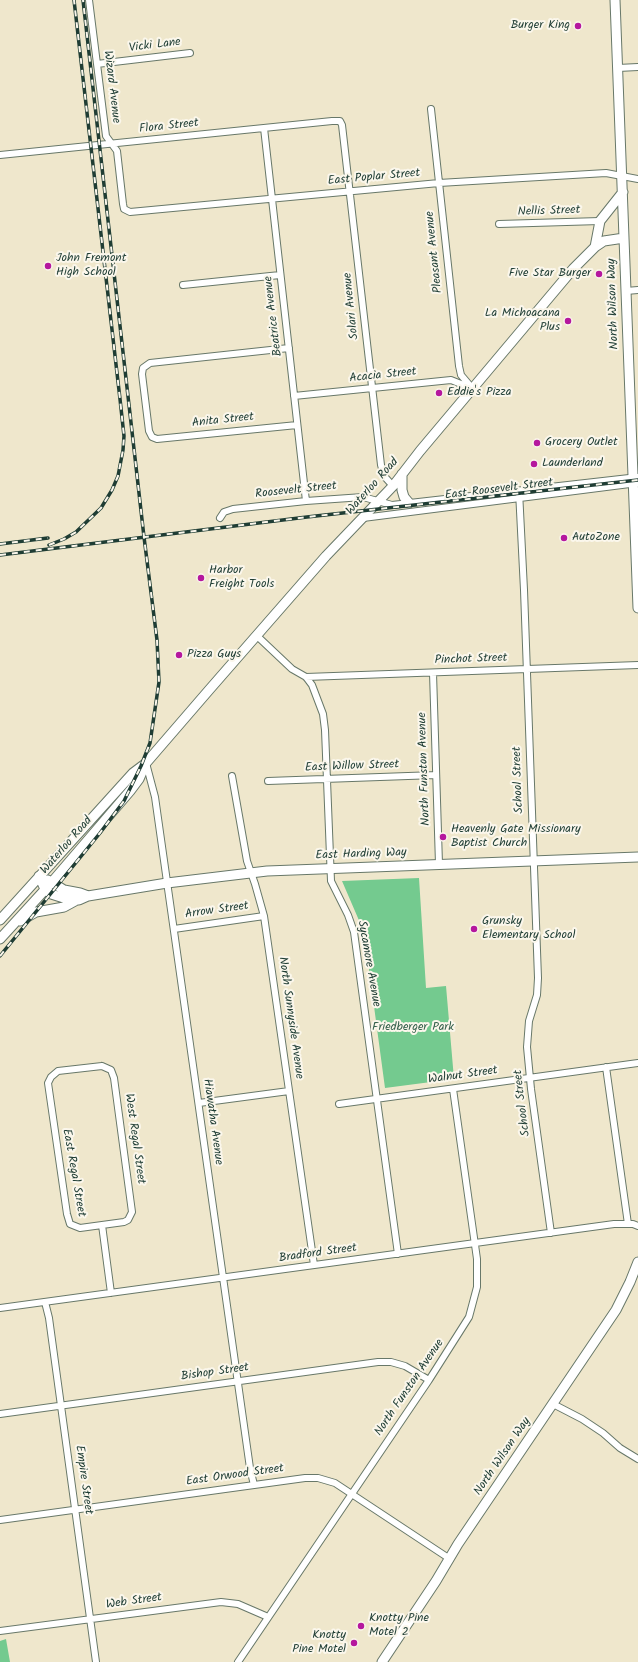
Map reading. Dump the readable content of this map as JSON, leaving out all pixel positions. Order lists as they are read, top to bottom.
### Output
{
  "streets": {
    "main road": ["North Wilson Way", "Waterloo Road", "East Harding Way"],
    "street": [
      "Vicki Lane",
      "Wizard Avenue",
      "Flora Street",
      "East Poplar Street",
      "Nellis Street",
      "Pleasant Avenue",
      "Solari Avenue",
      "Beatrice Avenue",
      "Acacia Street",
      "Anita Street",
      "East Roosevelt Street",
      "Roosevelt Street",
      "Pinchot Street",
      "East Willow Street",
      "North Funston Avenue",
      "School Street",
      "Arrow Street",
      "Sycamore Avenue",
      "North Sunnyside Avenue",
      "Walnut Street",
      "Hiawatha Avenue",
      "West Regal Street",
      "East Regal Street",
      "Bradford Street",
      "Bishop Street",
      "East Orwood Street",
      "Empire Street",
      "Web Street"
    ]
  },
  "crossings": [
    ["Vicki Lane", "Wizard Avenue"],
    ["Wizard Avenue", "Flora Street"],
    ["Wizard Avenue", "East Poplar Street"],
    ["Flora Street", "Solari Avenue"],
    ["Flora Street", "Beatrice Avenue"],
    ["East Poplar Street", "Pleasant Avenue"],
    ["East Poplar Street", "North Wilson Way"],
    ["East Poplar Street", "Solari Avenue"],
    ["East Poplar Street", "Beatrice Avenue"],
    ["Pleasant Avenue", "Acacia Street"],
    ["Pleasant Avenue", "Waterloo Road"],
    ["North Wilson Way", "Waterloo Road"],
    ["North Wilson Way", "East Roosevelt Street"],
    ["North Wilson Way", "East Orwood Street"],
    ["Solari Avenue", "Acacia Street"],
    ["Solari Avenue", "Waterloo Road"],
    ["Beatrice Avenue", "Acacia Street"],
    ["Beatrice Avenue", "Anita Street"],
    ["Beatrice Avenue", "Roosevelt Street"],
    ["Acacia Street", "Waterloo Road"],
    ["Waterloo Road", "East Roosevelt Street"],
    ["Waterloo Road", "Roosevelt Street"],
    ["Waterloo Road", "East Harding Way"],
    ["Waterloo Road", "Sycamore Avenue"],
    ["Waterloo Road", "Hiawatha Avenue"],
    ["East Roosevelt Street", "Roosevelt Street"],
    ["East Roosevelt Street", "School Street"],
    ["Pinchot Street", "North Funston Avenue"],
    ["Pinchot Street", "School Street"],
    ["Pinchot Street", "Sycamore Avenue"],
    ["East Willow Street", "North Funston Avenue"],
    ["East Willow Street", "Sycamore Avenue"],
    ["North Funston Avenue", "East Harding Way"],
    ["North Funston Avenue", "Walnut Street"],
    ["North Funston Avenue", "Bradford Street"],
    ["North Funston Avenue", "Bishop Street"],
    ["North Funston Avenue", "East Orwood Street"],
    ["North Funston Avenue", "Web Street"],
    ["School Street", "East Harding Way"],
    ["School Street", "Walnut Street"],
    ["School Street", "Bradford Street"],
    ["East Harding Way", "Sycamore Avenue"],
    ["East Harding Way", "North Sunnyside Avenue"],
    ["East Harding Way", "Hiawatha Avenue"],
    ["Arrow Street", "North Sunnyside Avenue"],
    ["Arrow Street", "Hiawatha Avenue"],
    ["Sycamore Avenue", "Walnut Street"],
    ["Sycamore Avenue", "Bradford Street"],
    ["North Sunnyside Avenue", "Bradford Street"],
    ["Hiawatha Avenue", "Bradford Street"],
    ["Hiawatha Avenue", "Bishop Street"],
    ["Hiawatha Avenue", "East Orwood Street"],
    ["West Regal Street", "East Regal Street"],
    ["East Regal Street", "Bradford Street"],
    ["Bradford Street", "Empire Street"],
    ["Bishop Street", "Empire Street"],
    ["East Orwood Street", "Empire Street"],
    ["Empire Street", "Web Street"]
  ],
  "parks": ["Friedberger Park"],
  "places": [
    "Burger King",
    "John Fremont High School",
    "Five Star Burger",
    "La Michoacana Plus",
    "Eddie's Pizza",
    "Grocery Outlet",
    "Launderland",
    "AutoZone",
    "Harbor Freight Tools",
    "Pizza Guys",
    "Heavenly Gate Missionary Baptist Church",
    "Grunsky Elementary School",
    "Knotty Pine Motel 2",
    "Knotty Pine Motel"
  ]
}
